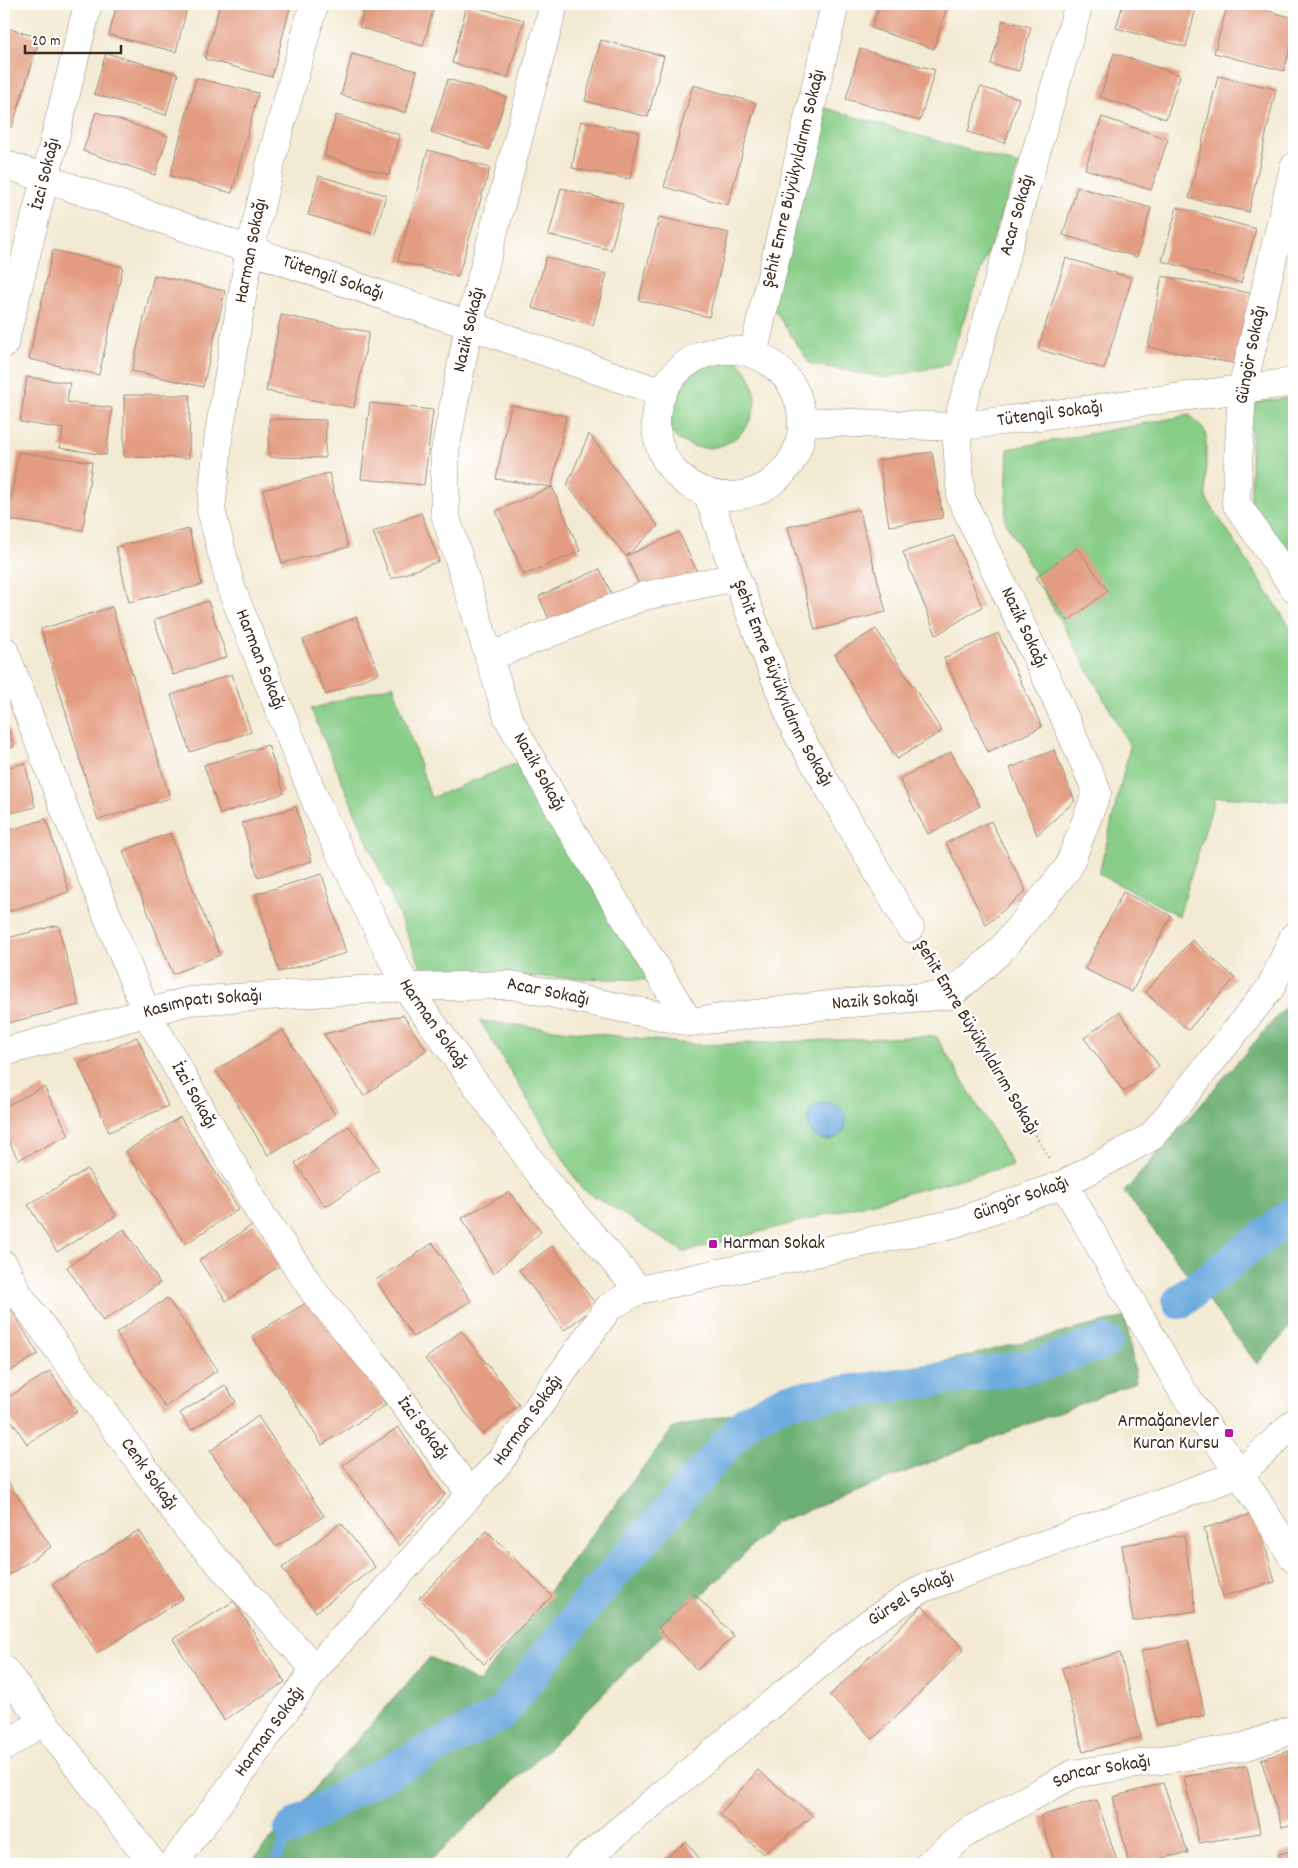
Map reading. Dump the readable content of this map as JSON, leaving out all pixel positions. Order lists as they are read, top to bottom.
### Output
{
  "streets": {
    "street": [
      "İzci Sokağı",
      "Şehit Emre Büyükyıldırım Sokağı",
      "Acar Sokağı",
      "Harman Sokağı",
      "Tütengil Sokağı",
      "Nazik Sokağı",
      "Güngör Sokağı",
      "Kasımpatı Sokağı",
      "Cenk Sokağı",
      "Gürsel Sokağı",
      "Sancar Sokağı"
    ]
  },
  "crossings": [
    ["İzci Sokağı", "Harman Sokağı"],
    ["İzci Sokağı", "Tütengil Sokağı"],
    ["İzci Sokağı", "Kasımpatı Sokağı"],
    ["Şehit Emre Büyükyıldırım Sokağı", "Tütengil Sokağı"],
    ["Şehit Emre Büyükyıldırım Sokağı", "Nazik Sokağı"],
    ["Şehit Emre Büyükyıldırım Sokağı", "Güngör Sokağı"],
    ["Acar Sokağı", "Harman Sokağı"],
    ["Acar Sokağı", "Tütengil Sokağı"],
    ["Acar Sokağı", "Nazik Sokağı"],
    ["Acar Sokağı", "Kasımpatı Sokağı"],
    ["Harman Sokağı", "Tütengil Sokağı"],
    ["Harman Sokağı", "Güngör Sokağı"],
    ["Harman Sokağı", "Kasımpatı Sokağı"],
    ["Harman Sokağı", "Cenk Sokağı"],
    ["Tütengil Sokağı", "Nazik Sokağı"],
    ["Tütengil Sokağı", "Güngör Sokağı"]
  ],
  "places": {
    "transit": ["Harman Sokak", "Armağanevler Kuran Kursu"]
  },
  "scale_bar": "20 m"
}
